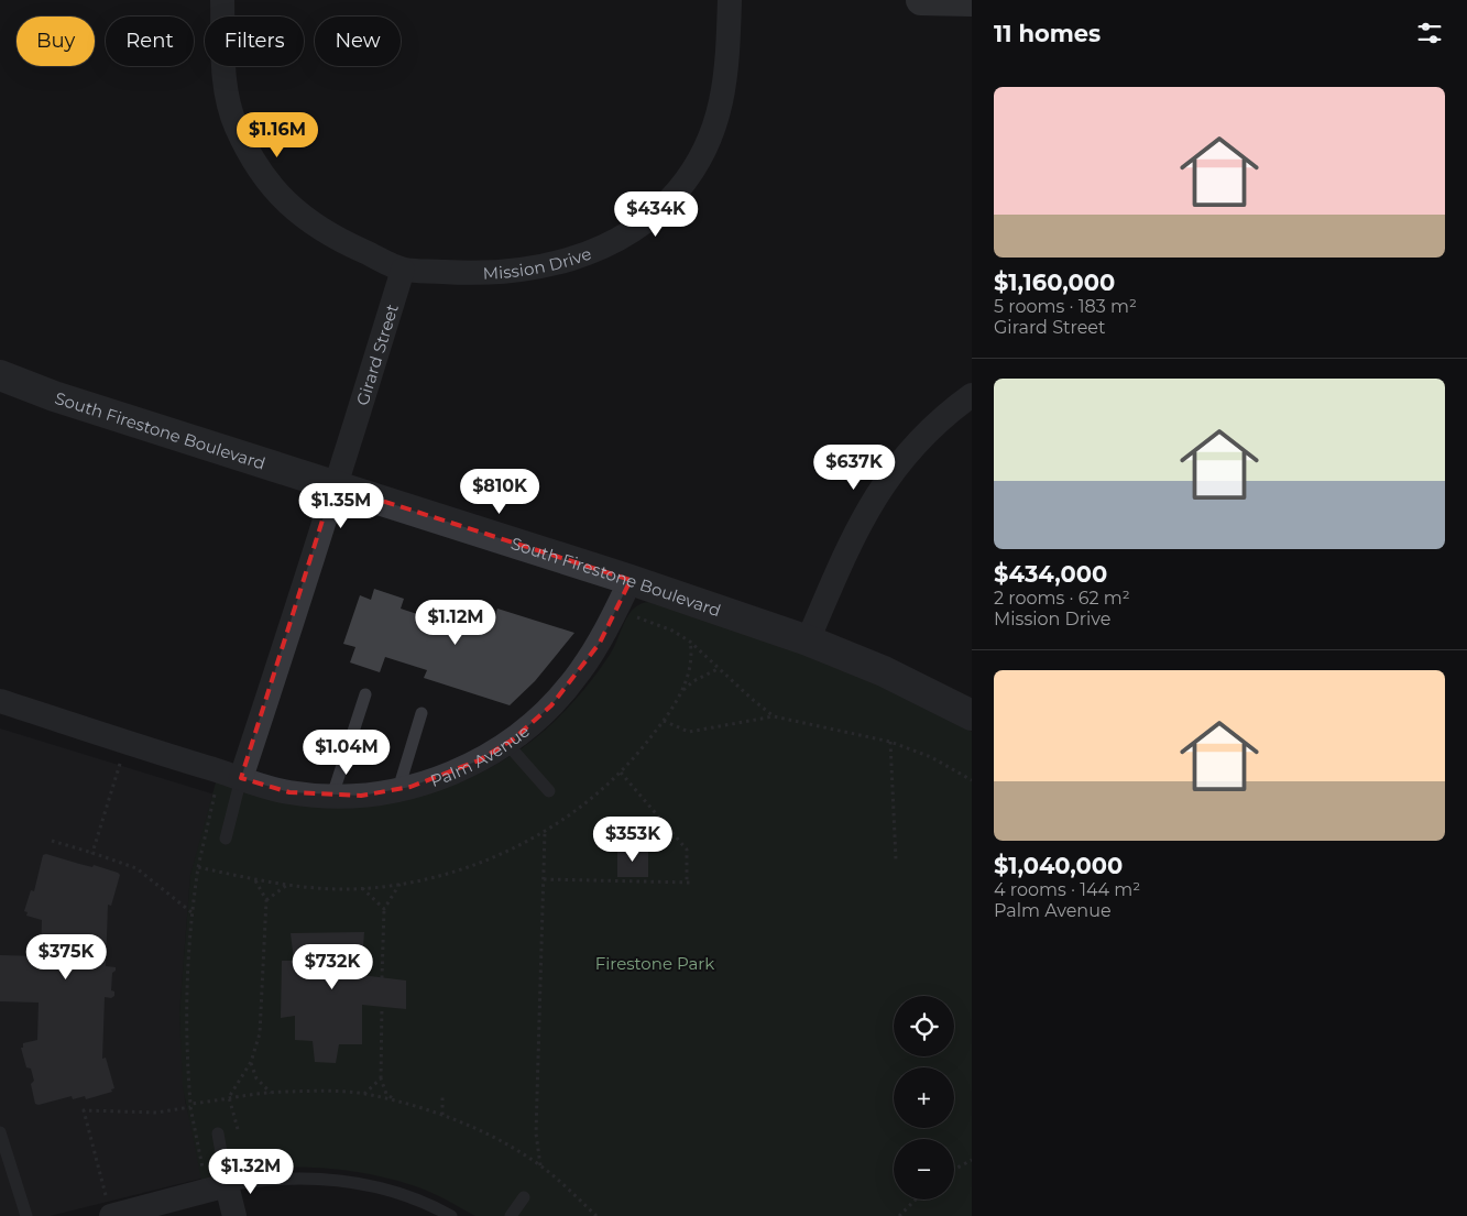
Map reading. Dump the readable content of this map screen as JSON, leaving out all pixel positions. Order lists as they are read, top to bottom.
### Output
{
  "streets": {
    "street": [
      "Mission Drive",
      "Girard Street",
      "South Firestone Boulevard",
      "Palm Avenue"
    ]
  },
  "crossings": [
    ["Mission Drive", "Girard Street"],
    ["Girard Street", "South Firestone Boulevard"],
    ["Girard Street", "Palm Avenue"],
    ["South Firestone Boulevard", "Palm Avenue"]
  ],
  "parks": ["Firestone Park"],
  "page": {
    "heading": "11 homes",
    "chip": [
      "Buy",
      "Rent",
      "Filters",
      "New"
    ],
    "list": [
      {
        "name": "$1,160,000",
        "note": "5 rooms · 183 m² · Girard Street"
      },
      {
        "name": "$434,000",
        "note": "2 rooms · 62 m² · Mission Drive"
      },
      {
        "name": "$1,040,000",
        "note": "4 rooms · 144 m² · Palm Avenue"
      }
    ],
    "price": [
      "$1.16M",
      "$434K",
      "$637K",
      "$810K",
      "$1.35M",
      "$1.12M",
      "$1.04M",
      "$353K",
      "$375K",
      "$732K",
      "$1.32M"
    ],
    "map_buttons": ["+", "−"]
  }
}
